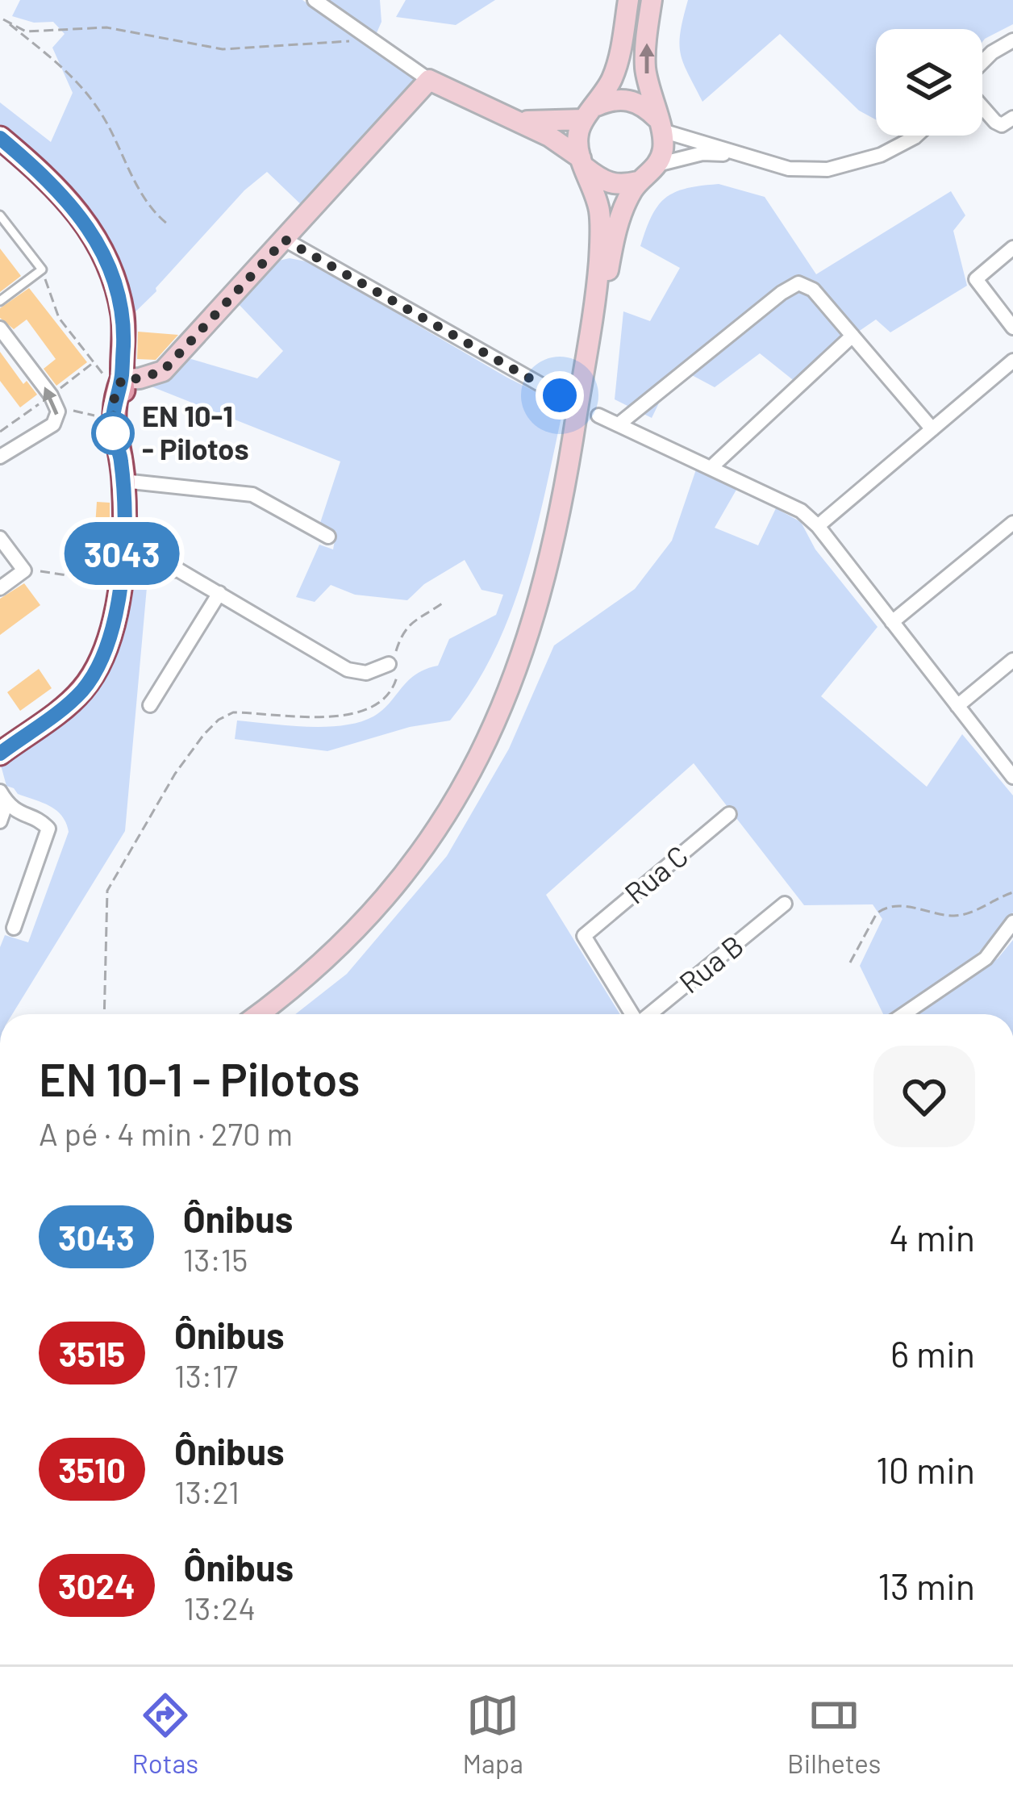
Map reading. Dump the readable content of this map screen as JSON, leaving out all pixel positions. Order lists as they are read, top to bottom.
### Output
{
  "streets": {
    "street": ["Rua C", "Rua B"]
  },
  "crossings": [
    ["Rua C", "Rua B"]
  ],
  "places": ["EN 10-1 - Pilotos"],
  "lines": ["bus line 3043"],
  "page": {
    "on_map": "3043",
    "heading": ["EN 10-1 - Pilotos", "A pé · 4 min · 270 m"],
    "list": [
      {
        "mark": "3043",
        "name": "Ônibus",
        "note": "13:15",
        "value": "4 min"
      },
      {
        "mark": "3515",
        "name": "Ônibus",
        "note": "13:17",
        "value": "6 min"
      },
      {
        "mark": "3510",
        "name": "Ônibus",
        "note": "13:21",
        "value": "10 min"
      },
      {
        "mark": "3024",
        "name": "Ônibus",
        "note": "13:24",
        "value": "13 min"
      }
    ],
    "tabs": ["Rotas", "Mapa", "Bilhetes"]
  }
}
